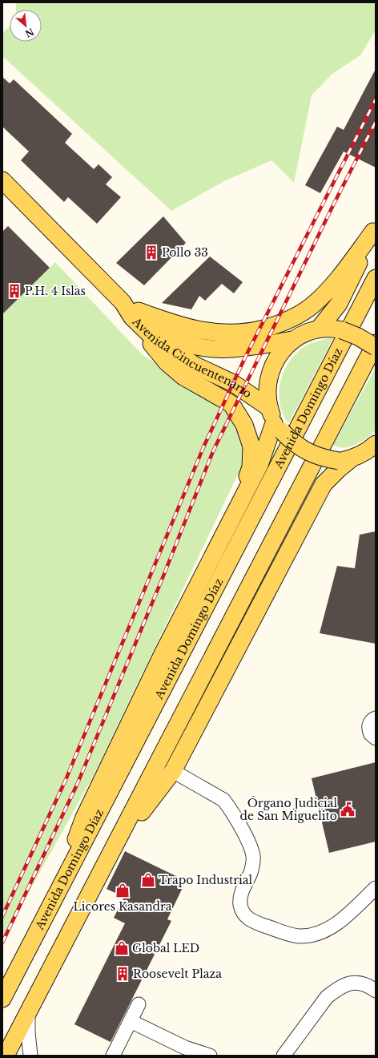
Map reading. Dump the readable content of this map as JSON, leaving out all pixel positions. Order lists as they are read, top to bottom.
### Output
{
  "streets": {
    "main road": ["Avenida Cincuentenario", "Avenida Domingo Díaz"]
  },
  "places": {
    "building": ["Pollo 33", "P.H. 4 Islas", "Roosevelt Plaza"],
    "public building": ["Órgano Judicial de San Miguelito"],
    "shop": ["Trapo Industrial", "Licores Kasandra", "Global LED"]
  },
  "north": "bottom right"
}
